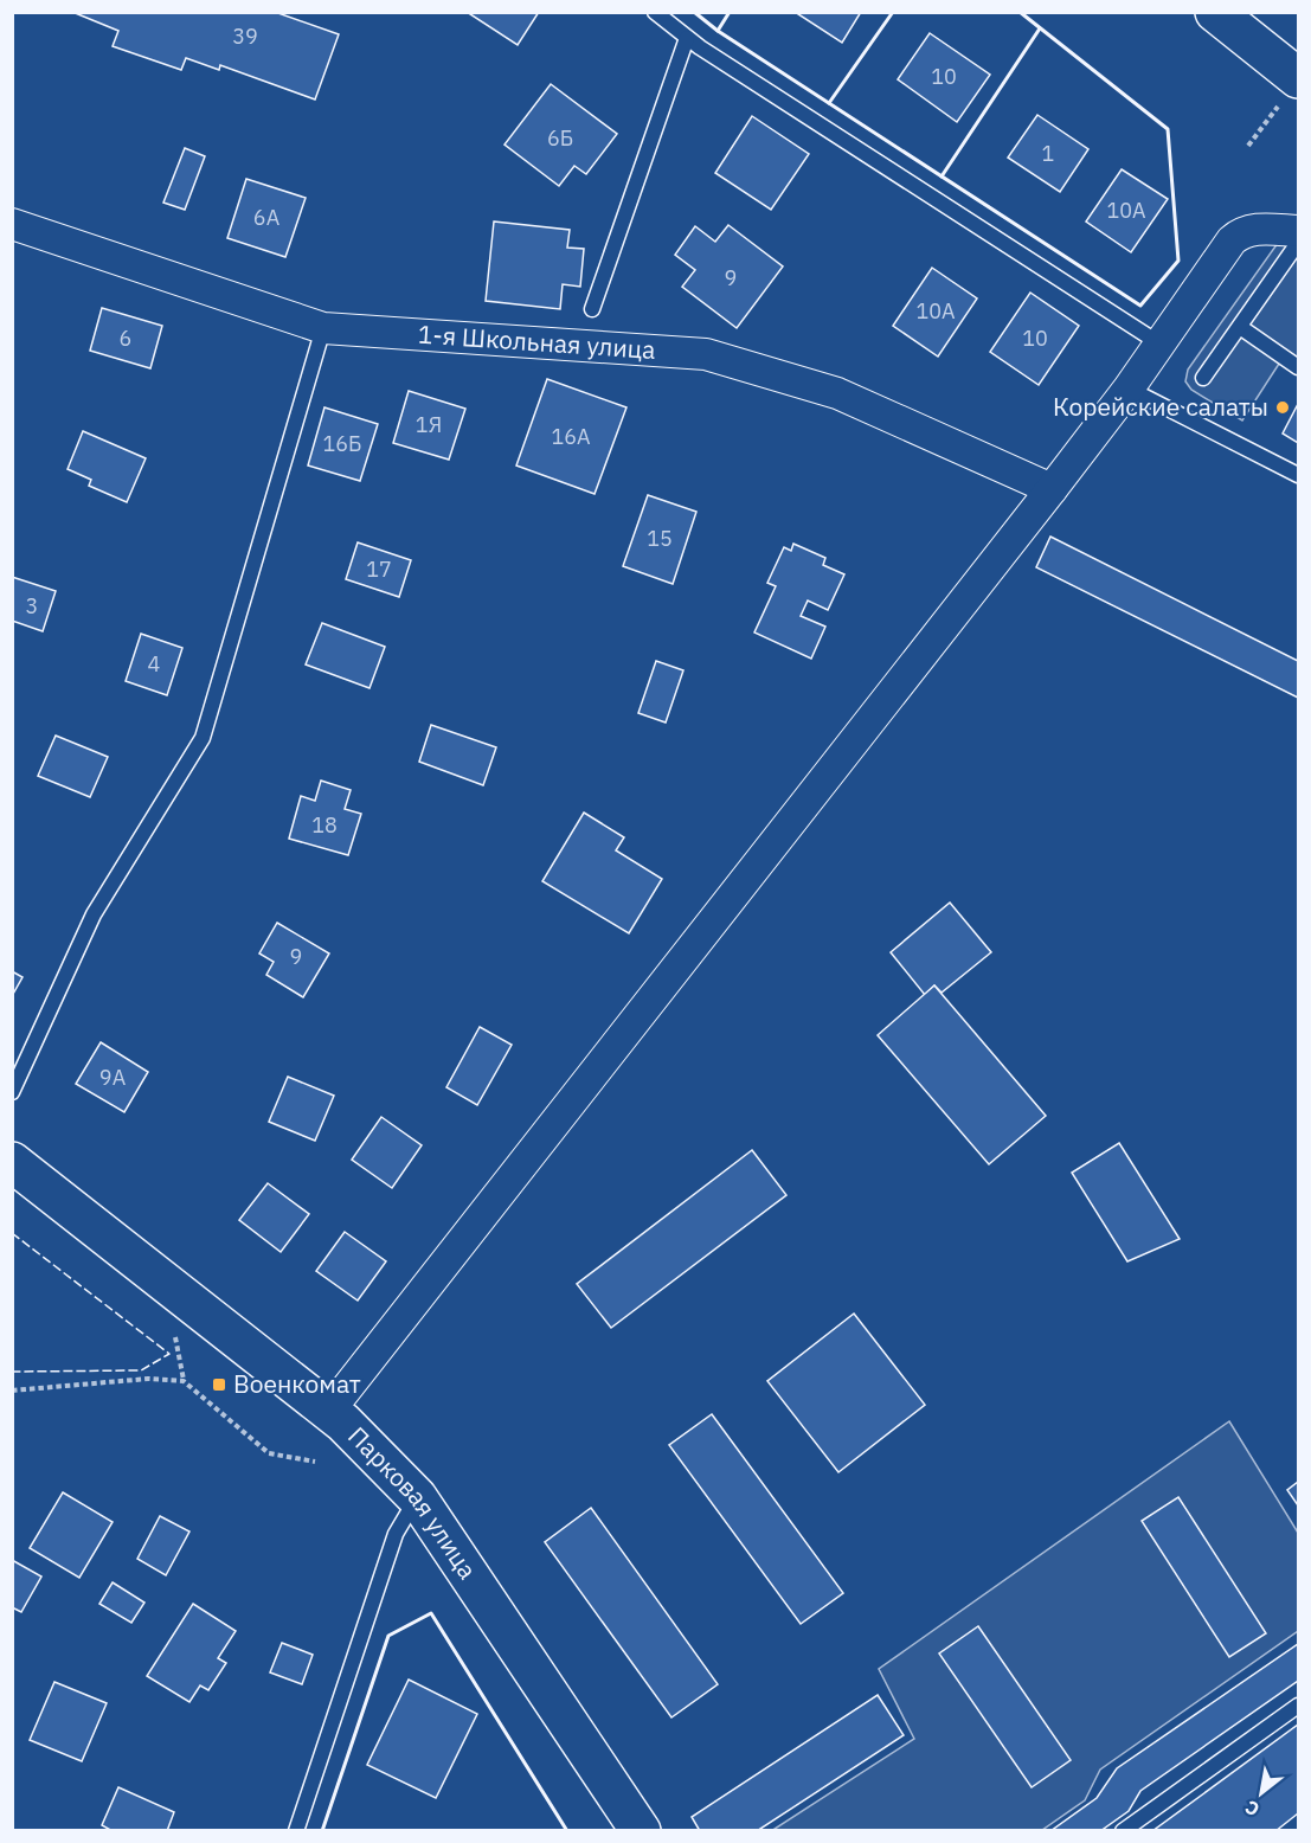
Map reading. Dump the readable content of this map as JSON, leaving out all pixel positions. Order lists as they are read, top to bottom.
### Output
{
  "streets": {
    "street": ["1-я Школьная улица", "Парковая улица"]
  },
  "places": {
    "other": ["Корейские салаты"],
    "transit": ["Военкомат"]
  },
  "house_numbers": [
    "39",
    "10",
    "6Б",
    "1",
    "10А",
    "6А",
    "9",
    "10А",
    "6",
    "10",
    "1Я",
    "16А",
    "16Б",
    "15",
    "17",
    "3",
    "4",
    "18",
    "9",
    "9А"
  ],
  "north": "bottom left"
}
